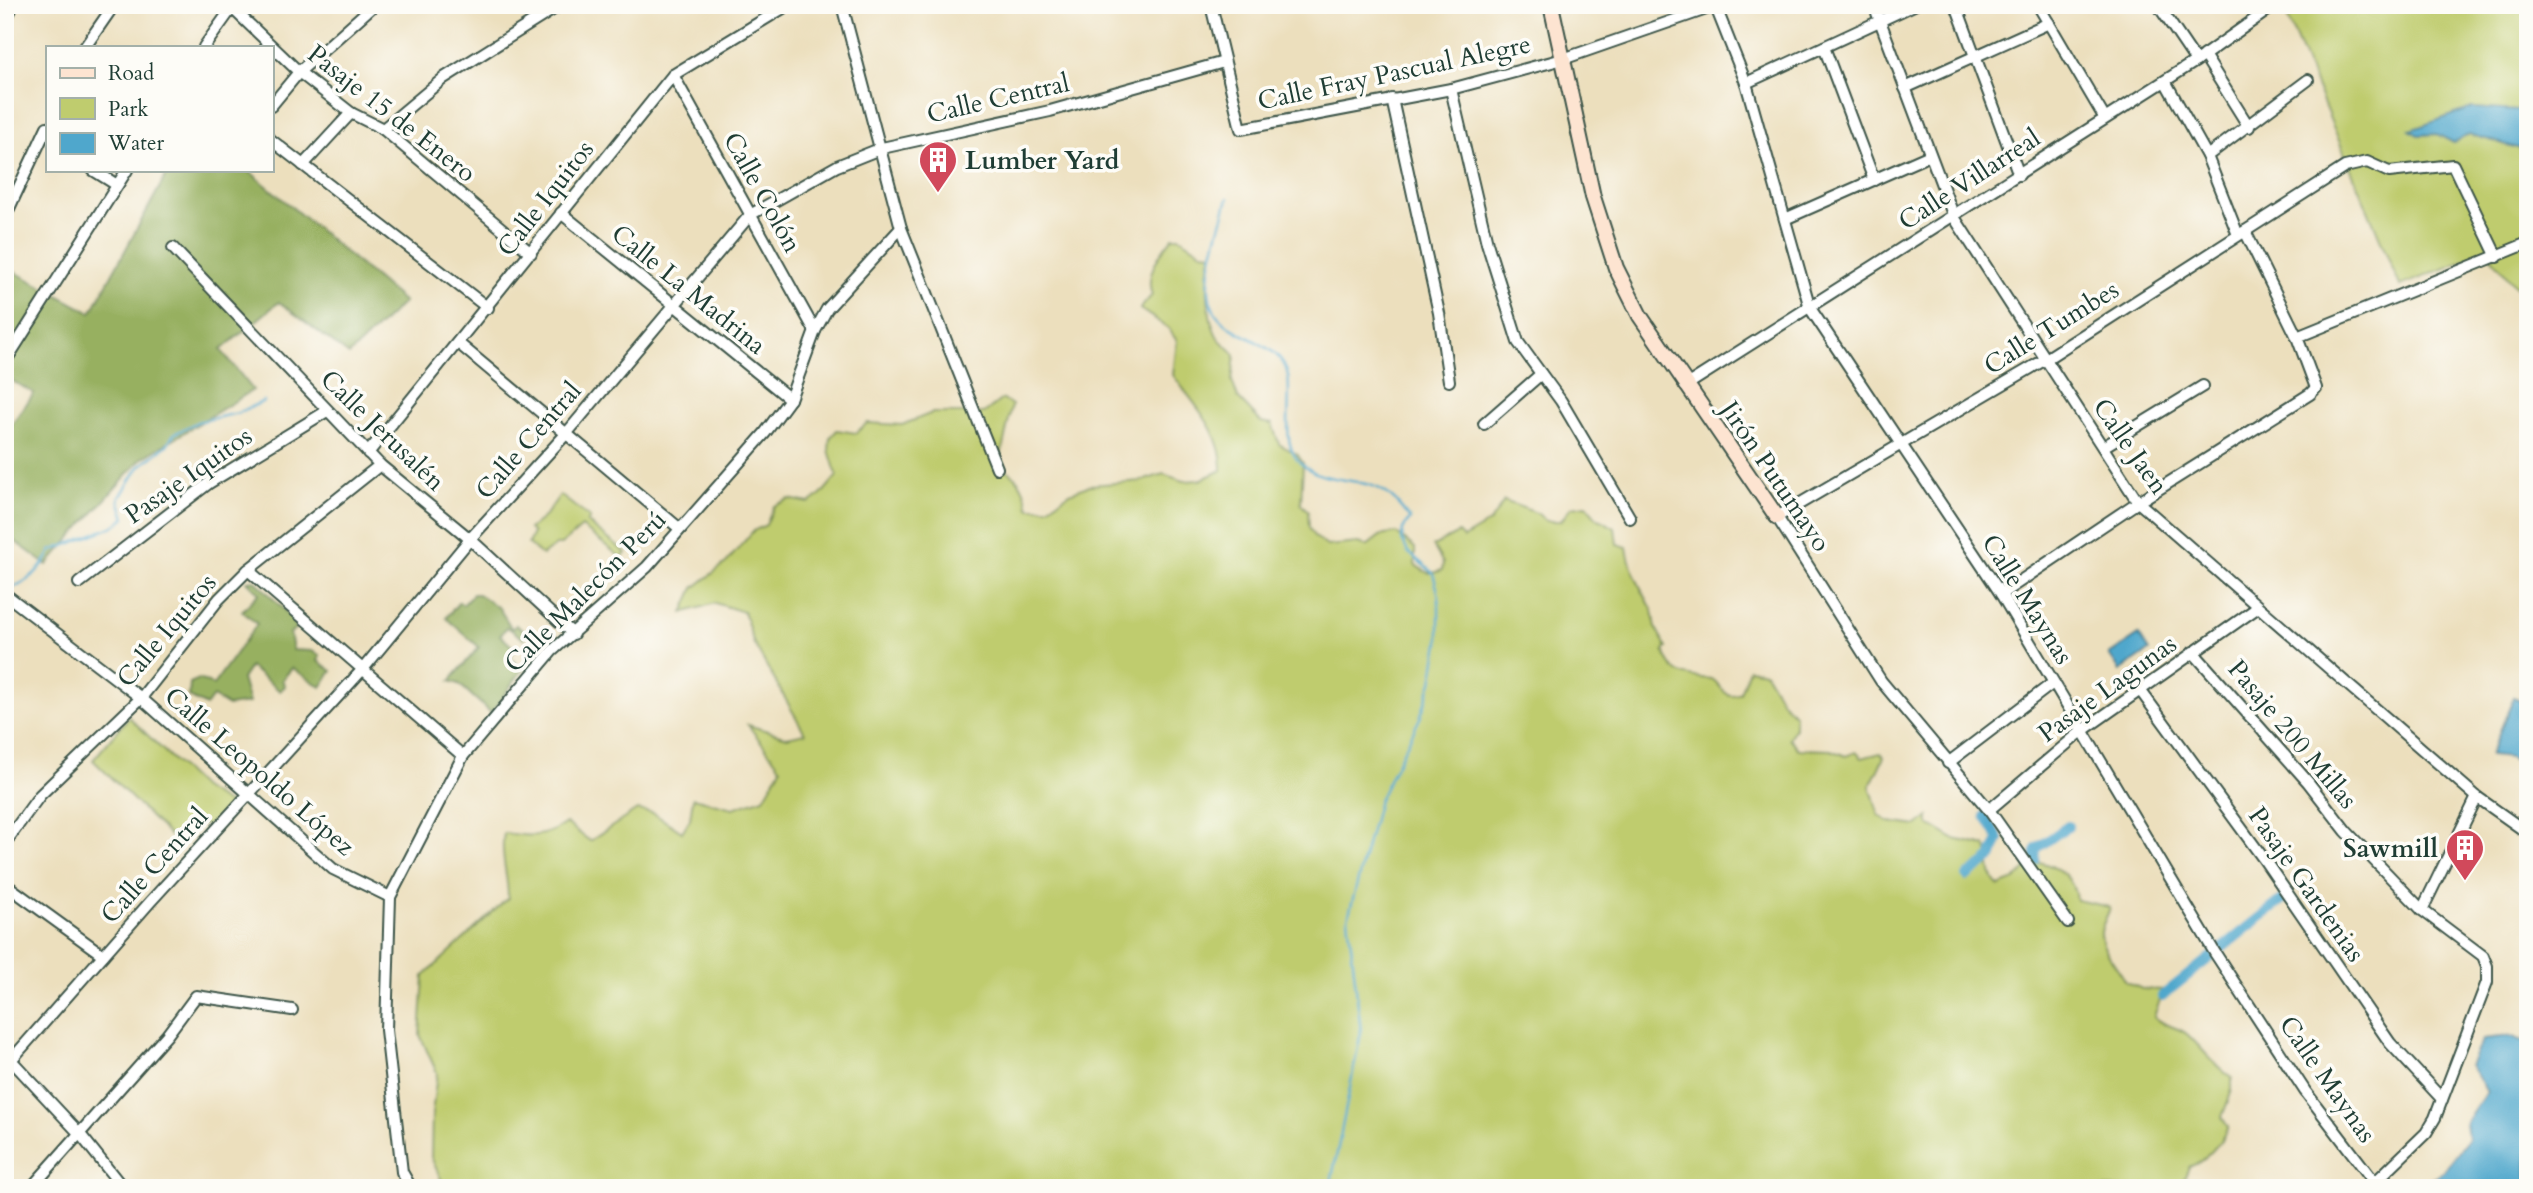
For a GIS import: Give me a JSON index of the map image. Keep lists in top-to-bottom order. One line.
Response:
{"streets":{"street":["Calle Fray Pascual Alegre","Calle Central","Pasaje 15 de Enero","Calle Villarreal","Calle Colón","Calle Iquitos","Calle La Madrina","Calle Tumbes","Calle Jerusalén","Calle Jaen","Pasaje Iquitos","Jirón Putumayo","Calle Malecón Perú","Calle Maynas","Pasaje Lagunas","Pasaje 200 Millas","Calle Leopoldo López","Pasaje Gardenias"]},"crossings":[["Calle Fray Pascual Alegre","Calle Central"],["Calle Fray Pascual Alegre","Jirón Putumayo"],["Calle Fray Pascual Alegre","Calle Maynas"],["Calle Central","Calle Colón"],["Calle Central","Calle La Madrina"],["Calle Central","Calle Jerusalén"],["Calle Central","Calle Leopoldo López"],["Pasaje 15 de Enero","Calle Iquitos"],["Calle Villarreal","Calle Jaen"],["Calle Villarreal","Jirón Putumayo"],["Calle Villarreal","Calle Maynas"],["Calle Colón","Calle Iquitos"],["Calle Colón","Calle Malecón Perú"],["Calle Iquitos","Calle La Madrina"],["Calle Iquitos","Calle Jerusalén"],["Calle Iquitos","Calle Leopoldo López"],["Calle La Madrina","Calle Malecón Perú"],["Calle Tumbes","Calle Jaen"],["Calle Tumbes","Jirón Putumayo"],["Calle Tumbes","Calle Maynas"],["Calle Jerusalén","Pasaje Iquitos"],["Calle Jerusalén","Calle Malecón Perú"],["Calle Jaen","Pasaje Lagunas"],["Jirón Putumayo","Pasaje Lagunas"],["Calle Malecón Perú","Calle Leopoldo López"],["Calle Maynas","Pasaje Lagunas"],["Pasaje Lagunas","Pasaje 200 Millas"],["Pasaje Lagunas","Pasaje Gardenias"],["Pasaje 200 Millas","Pasaje Gardenias"]],"places":{"building":["Lumber Yard","Sawmill"]},"legend":["Road","Park","Water"]}
